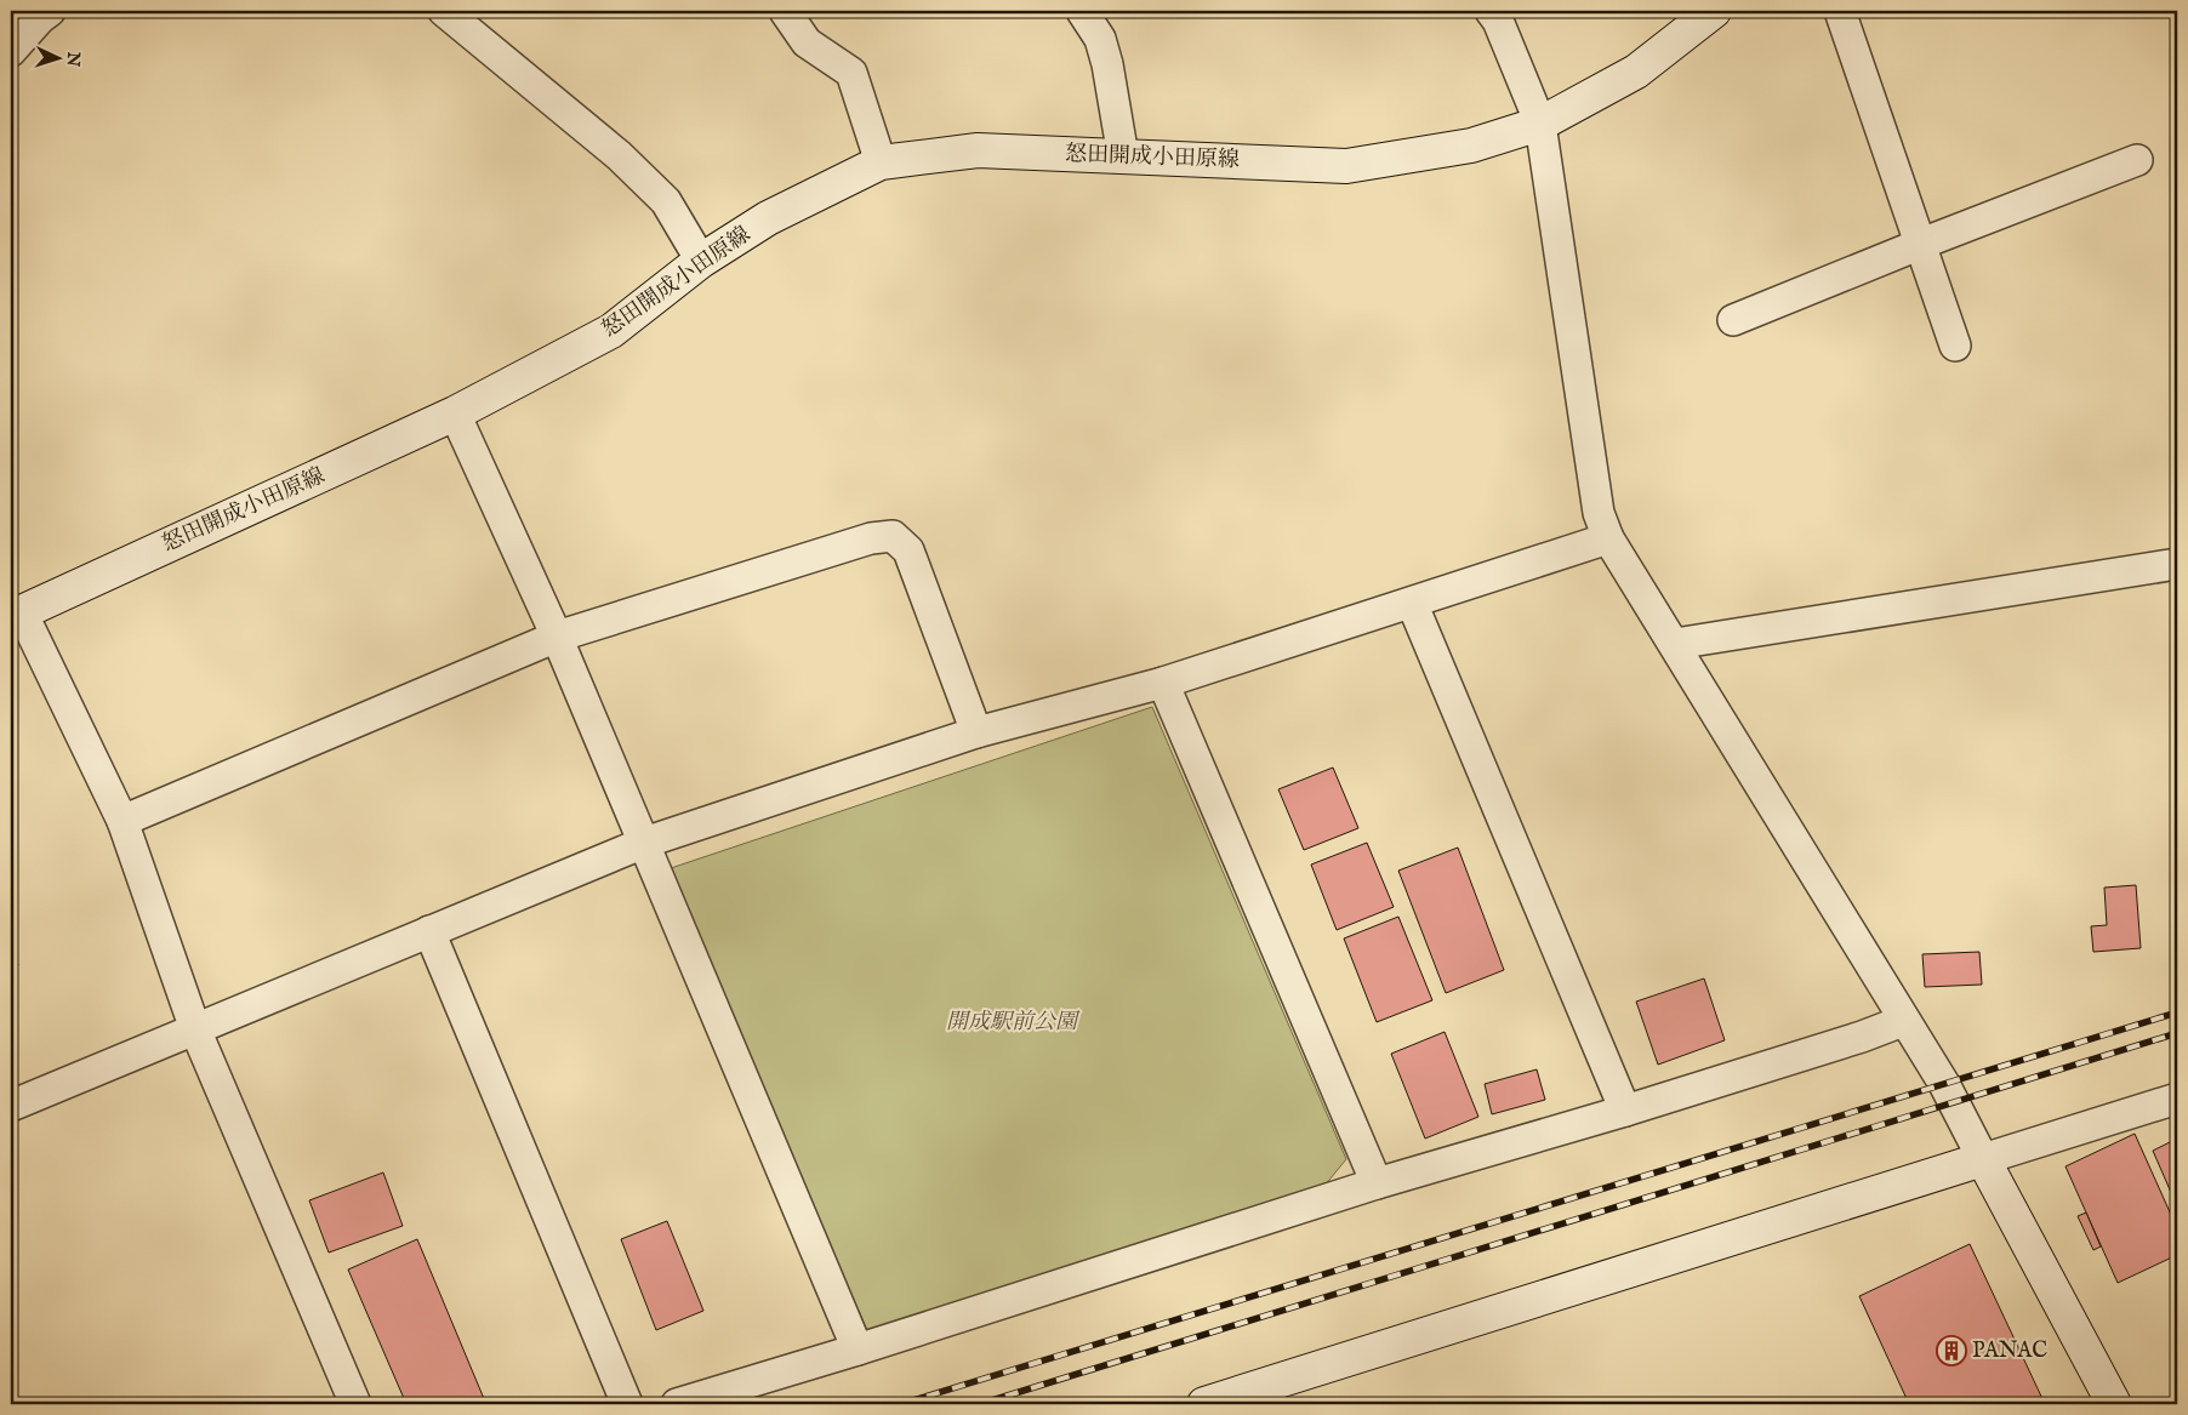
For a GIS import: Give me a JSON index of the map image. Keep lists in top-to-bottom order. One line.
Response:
{"streets":{"main road":["怒田開成小田原線"]},"parks":["開成駅前公園"],"places":{"building":["PANAC"]},"north":"right"}
